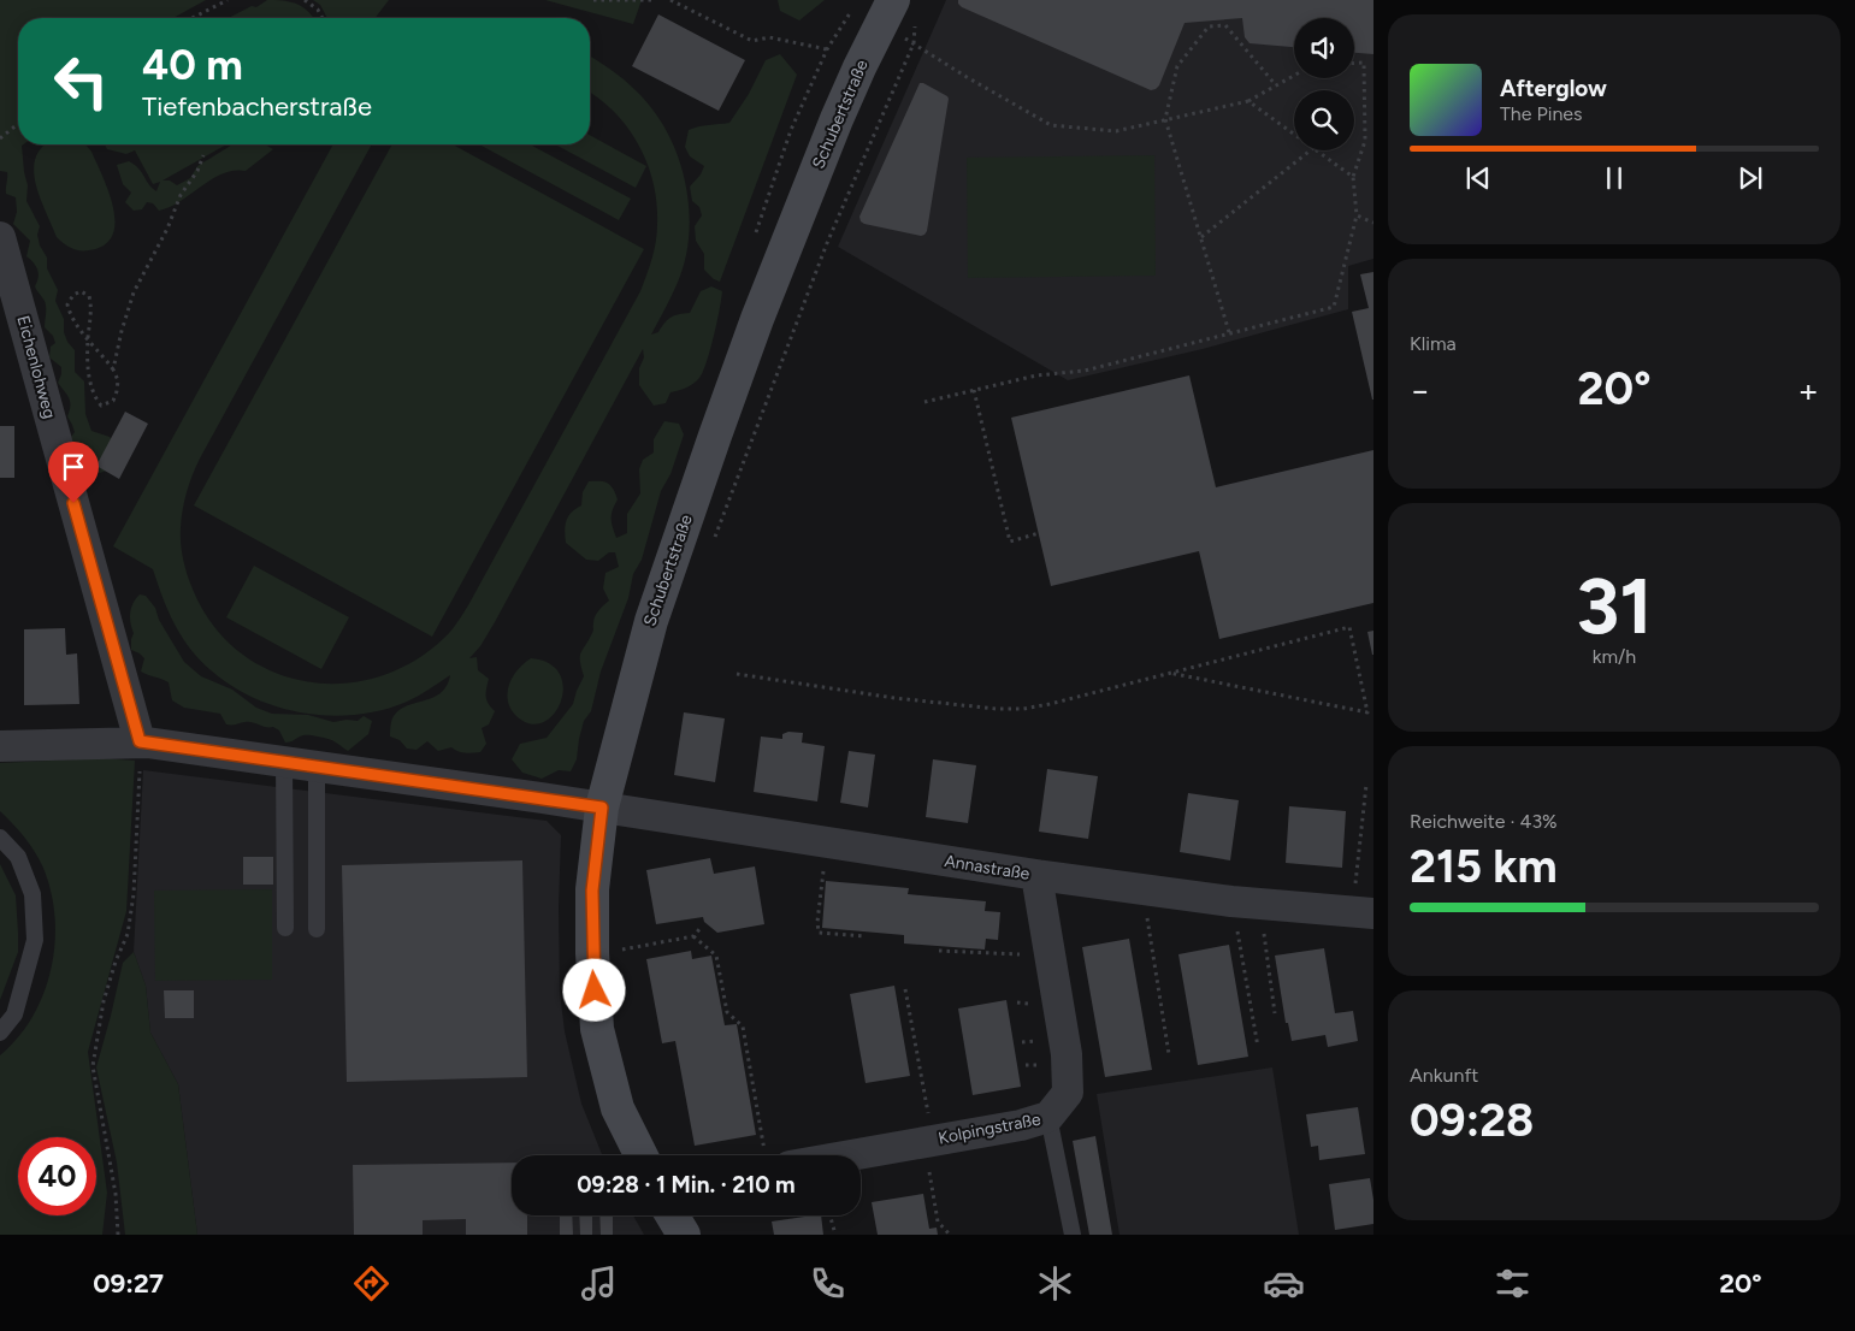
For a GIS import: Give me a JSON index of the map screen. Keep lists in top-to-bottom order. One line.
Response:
{"streets":{"street":["Schubertstraße","Eichenlohweg","Annastraße","Kolpingstraße"]},"crossings":[["Schubertstraße","Annastraße"],["Eichenlohweg","Annastraße"],["Annastraße","Kolpingstraße"]],"page":{"turn":["40 m","Tiefenbacherstraße"],"song":["Afterglow","The Pines"],"tile":["Klima",["31","km/h"],["Reichweite · 43%","215 km"],["Ankunft","09:28"]],"heat":["−","20°","+"],"limit":"40","trip":"09:28 · 1 Min. · 210 m","tabs":["09:27","20°"]}}
